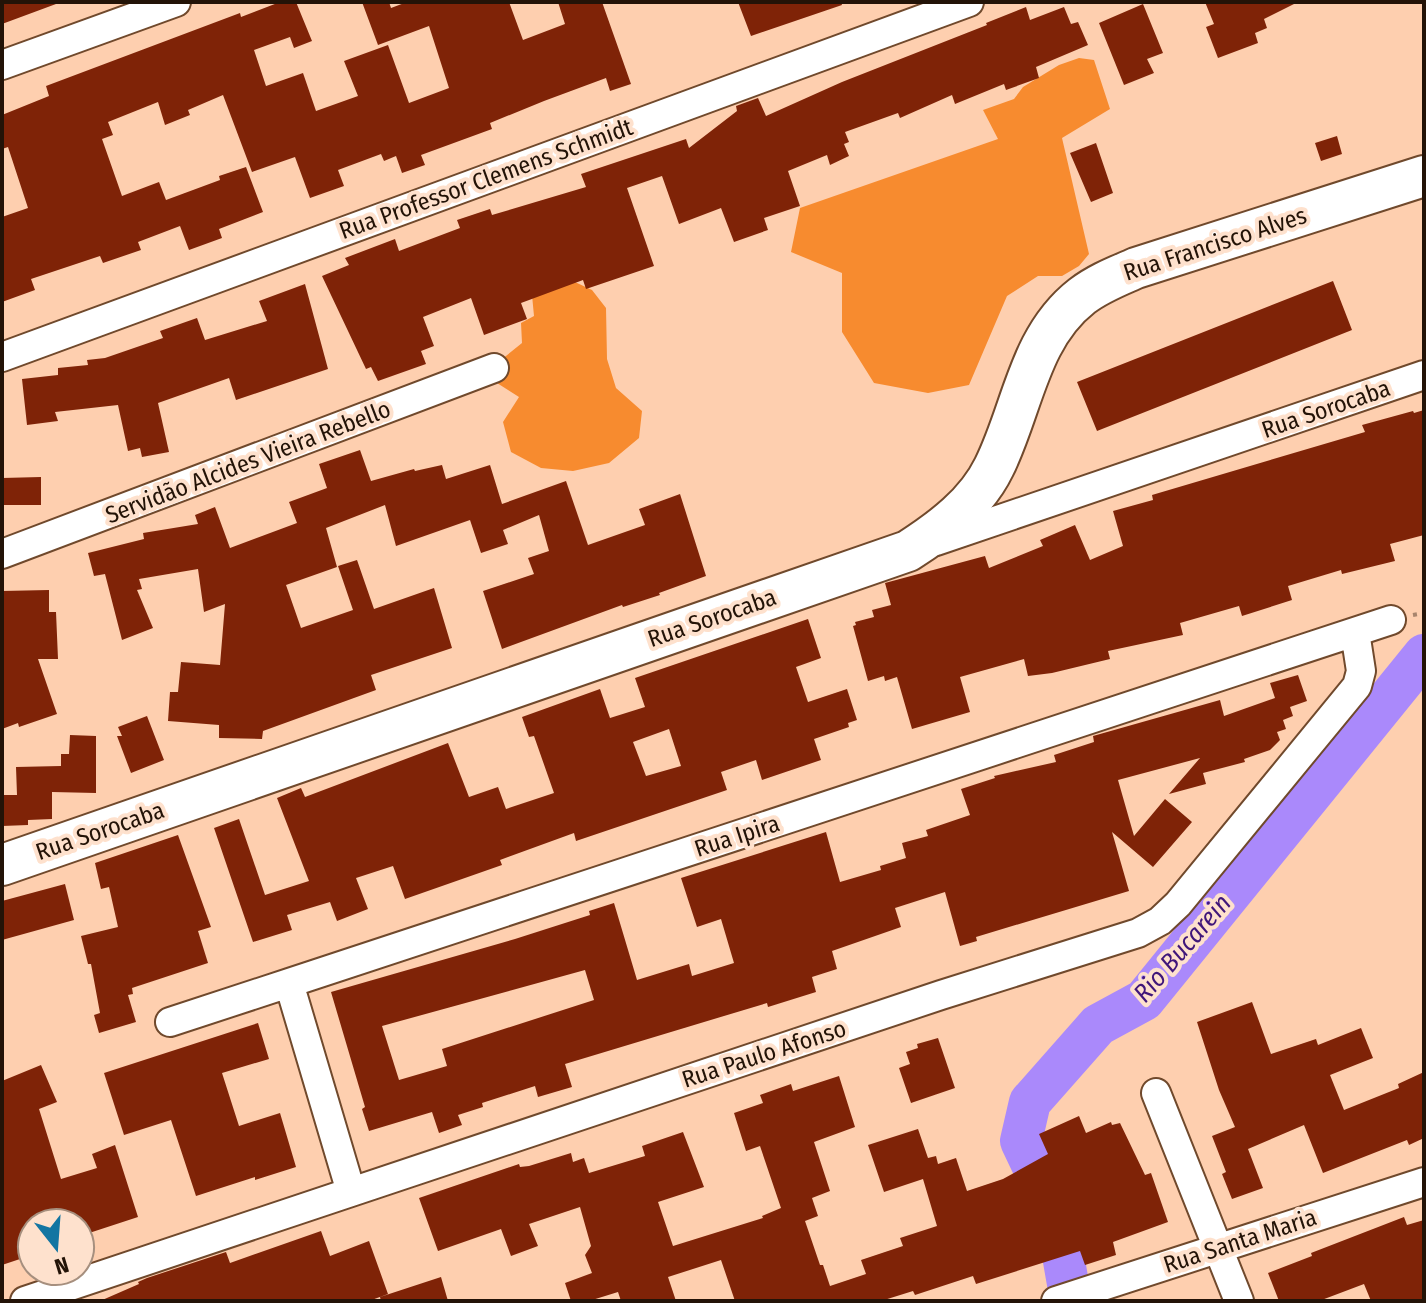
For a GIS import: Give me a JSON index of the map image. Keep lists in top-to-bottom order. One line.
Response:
{"streets":{"main road":["Rua Francisco Alves","Rua Sorocaba"],"street":["Rua Professor Clemens Schmidt","Servidão Alcides Vieira Rebello","Rua Ipira","Rua Paulo Afonso","Rua Santa Maria"]},"crossings":[["Rua Francisco Alves","Rua Sorocaba"],["Rua Ipira","Rua Paulo Afonso"]],"water":["Rio Bucarein"],"north":"bottom"}
